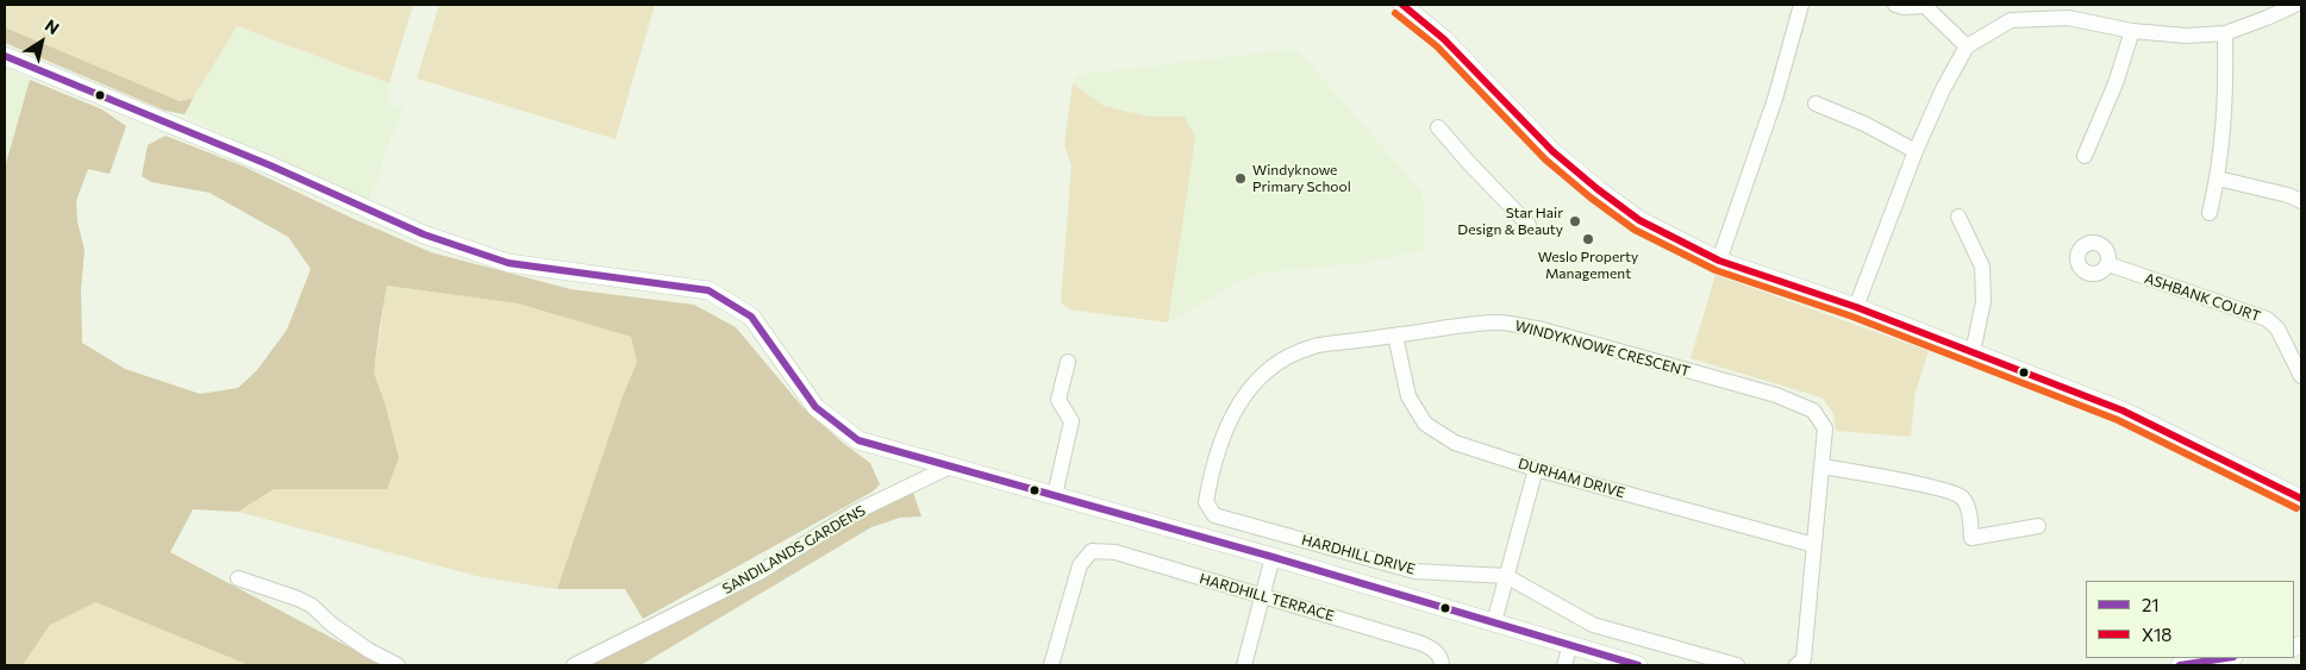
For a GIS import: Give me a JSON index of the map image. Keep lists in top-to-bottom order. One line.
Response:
{"streets":{"street":["ASHBANK COURT","WINDYKNOWE CRESCENT","DURHAM DRIVE","SANDILANDS GARDENS","HARDHILL DRIVE","HARDHILL TERRACE"]},"crossings":[["WINDYKNOWE CRESCENT","DURHAM DRIVE"],["WINDYKNOWE CRESCENT","HARDHILL DRIVE"]],"places":["Windyknowe Primary School","Star Hair Design & Beauty","Weslo Property Management"],"lines":["transit line X18","transit line 21"],"legend":["21","X18"],"north":"top right"}
